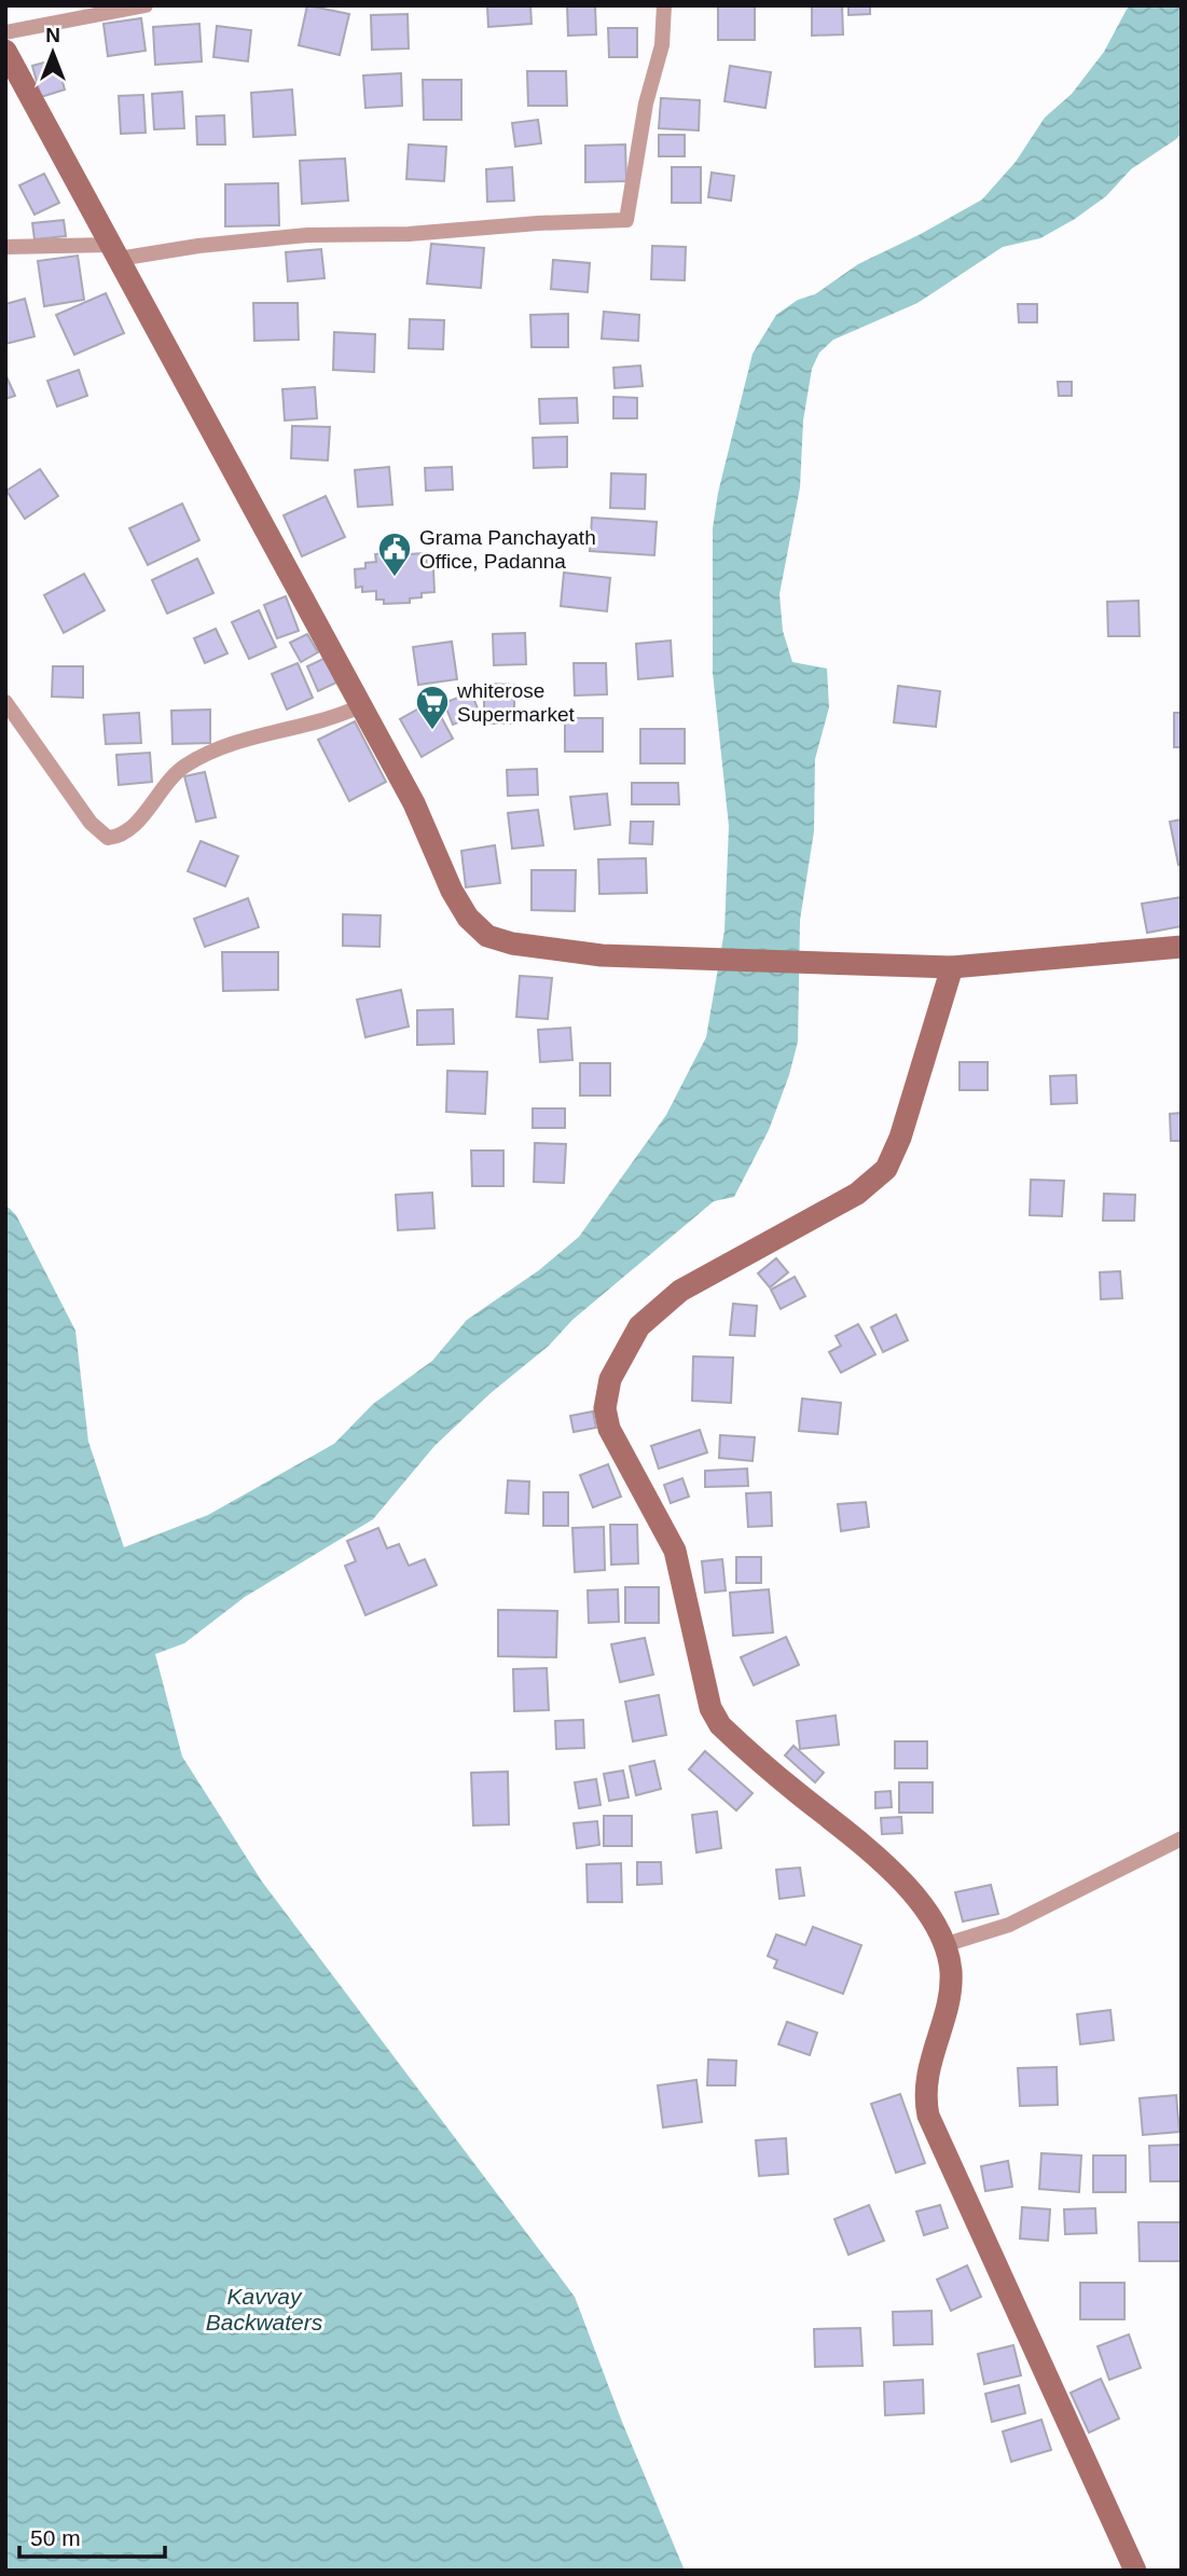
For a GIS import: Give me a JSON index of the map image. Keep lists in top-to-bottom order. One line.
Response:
{"water":["Kavvay Backwaters"],"places":{"public building":["Grama Panchayath Office, Padanna"],"supermarket":["whiterose Supermarket"]},"scale_bar":"50 m","north":"top"}
